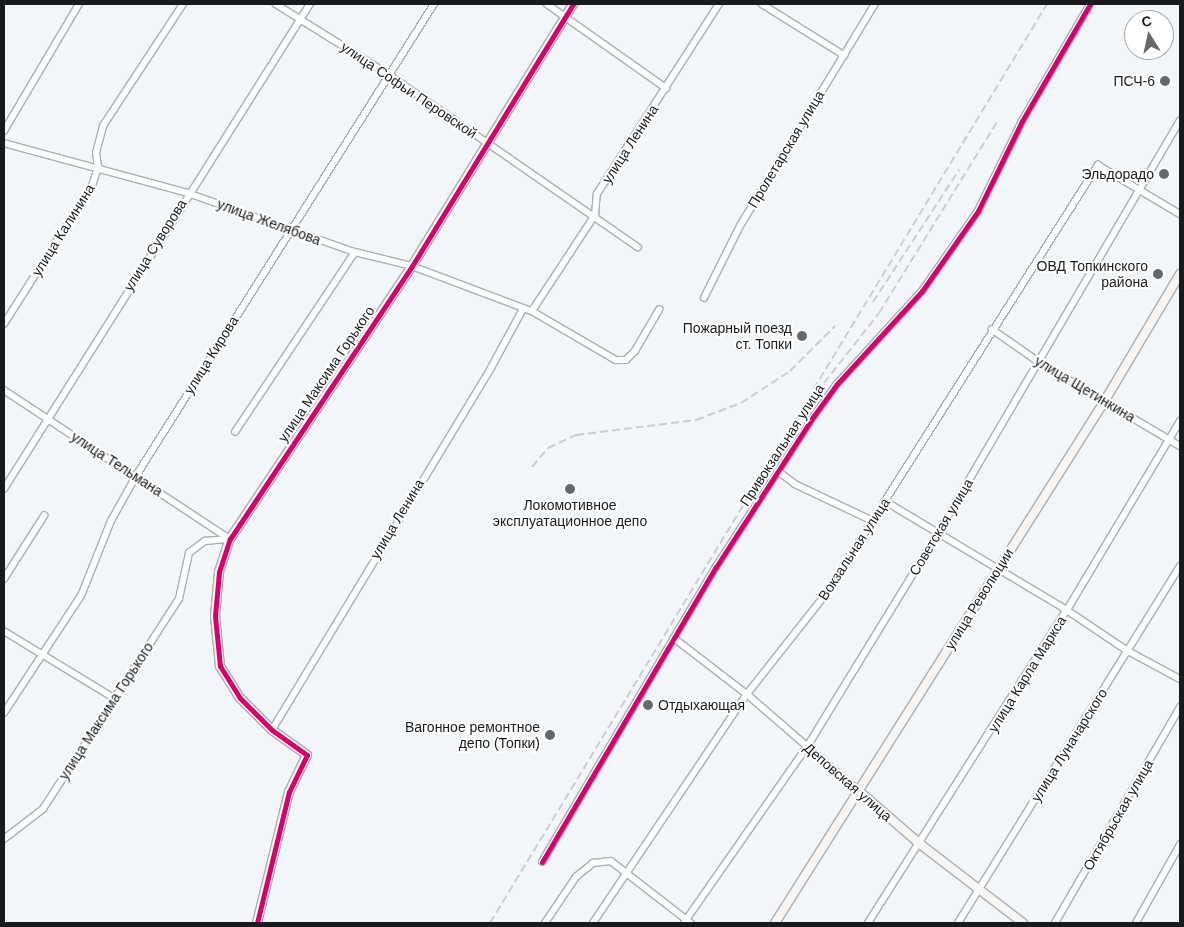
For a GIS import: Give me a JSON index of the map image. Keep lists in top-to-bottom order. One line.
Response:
{"streets":{"street":["улица Софьи Перовской","улица Ленина","Пролетарская улица","улица Желябова","улица Калинина","улица Суворова","улица Кирова","улица Максима Горького","улица Щетинкина","Привокзальная улица","улица Тельмана","Советская улица","Вокзальная улица","улица Революции","улица Карла Маркса","улица Луначарского","Деповская улица","Октябрьская улица"]},"crossings":[["улица Софьи Перовской","улица Ленина"],["улица Софьи Перовской","улица Суворова"],["улица Софьи Перовской","улица Кирова"],["улица Софьи Перовской","улица Максима Горького"],["улица Ленина","улица Желябова"],["улица Ленина","улица Максима Горького"],["улица Желябова","улица Калинина"],["улица Желябова","улица Суворова"],["улица Желябова","улица Кирова"],["улица Желябова","улица Максима Горького"],["улица Суворова","улица Тельмана"],["улица Кирова","улица Тельмана"],["улица Максима Горького","улица Тельмана"],["улица Щетинкина","Советская улица"],["улица Щетинкина","Вокзальная улица"],["улица Щетинкина","улица Революции"],["улица Щетинкина","улица Карла Маркса"],["Привокзальная улица","Деповская улица"],["Советская улица","Вокзальная улица"],["Советская улица","Деповская улица"],["Вокзальная улица","Деповская улица"],["улица Революции","Деповская улица"],["улица Карла Маркса","Деповская улица"],["улица Луначарского","Деповская улица"]],"places":["ПСЧ-6","Эльдорадо","ОВД Топкинского района","Пожарный поезд ст. Топки","Локомотивное эксплуатационное депо","Отдыхающая","Вагонное ремонтное депо (Топки)"],"north":"top"}
